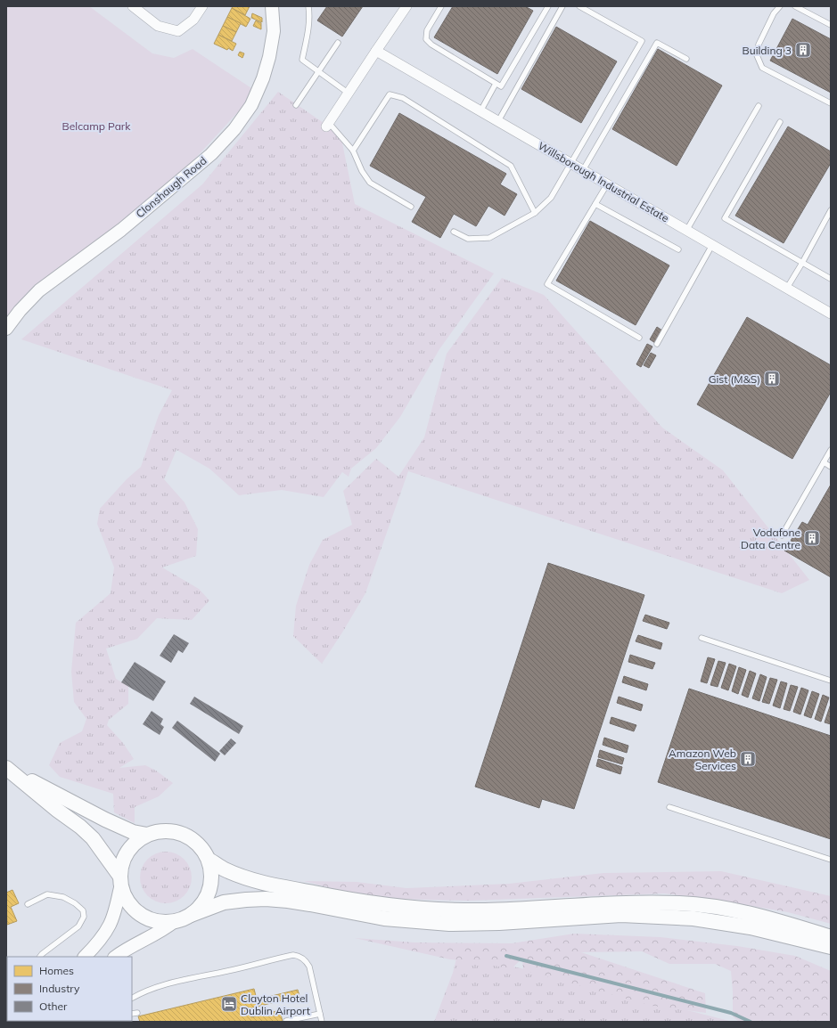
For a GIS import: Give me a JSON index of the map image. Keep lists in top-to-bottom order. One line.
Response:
{"streets":{"street":["Willsborough Industrial Estate","Clonshaugh Road"]},"parks":["Belcamp Park"],"places":{"building":["Building 3","Gist (M&S)","Vodafone Data Centre","Amazon Web Services"],"hotel":["Clayton Hotel Dublin Airport"]},"legend":["Homes","Industry","Other"]}
